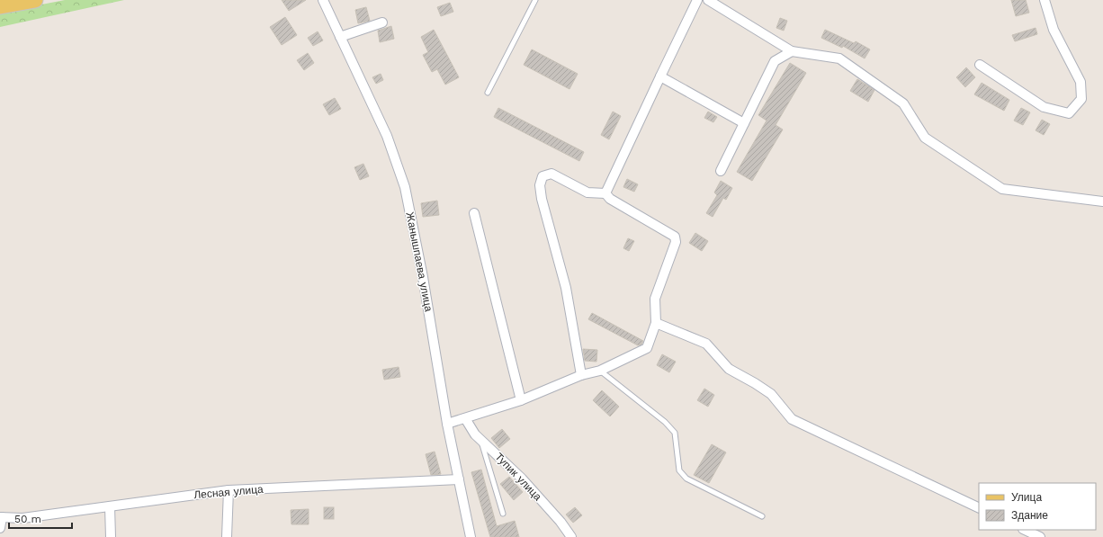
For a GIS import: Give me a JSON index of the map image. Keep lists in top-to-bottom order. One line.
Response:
{"streets":{"street":["Жанышпаева улица","Тупик улица","Лесная улица"]},"crossings":[["Жанышпаева улица","Лесная улица"]],"legend":["Улица","Здание"],"scale_bar":"50 m"}
